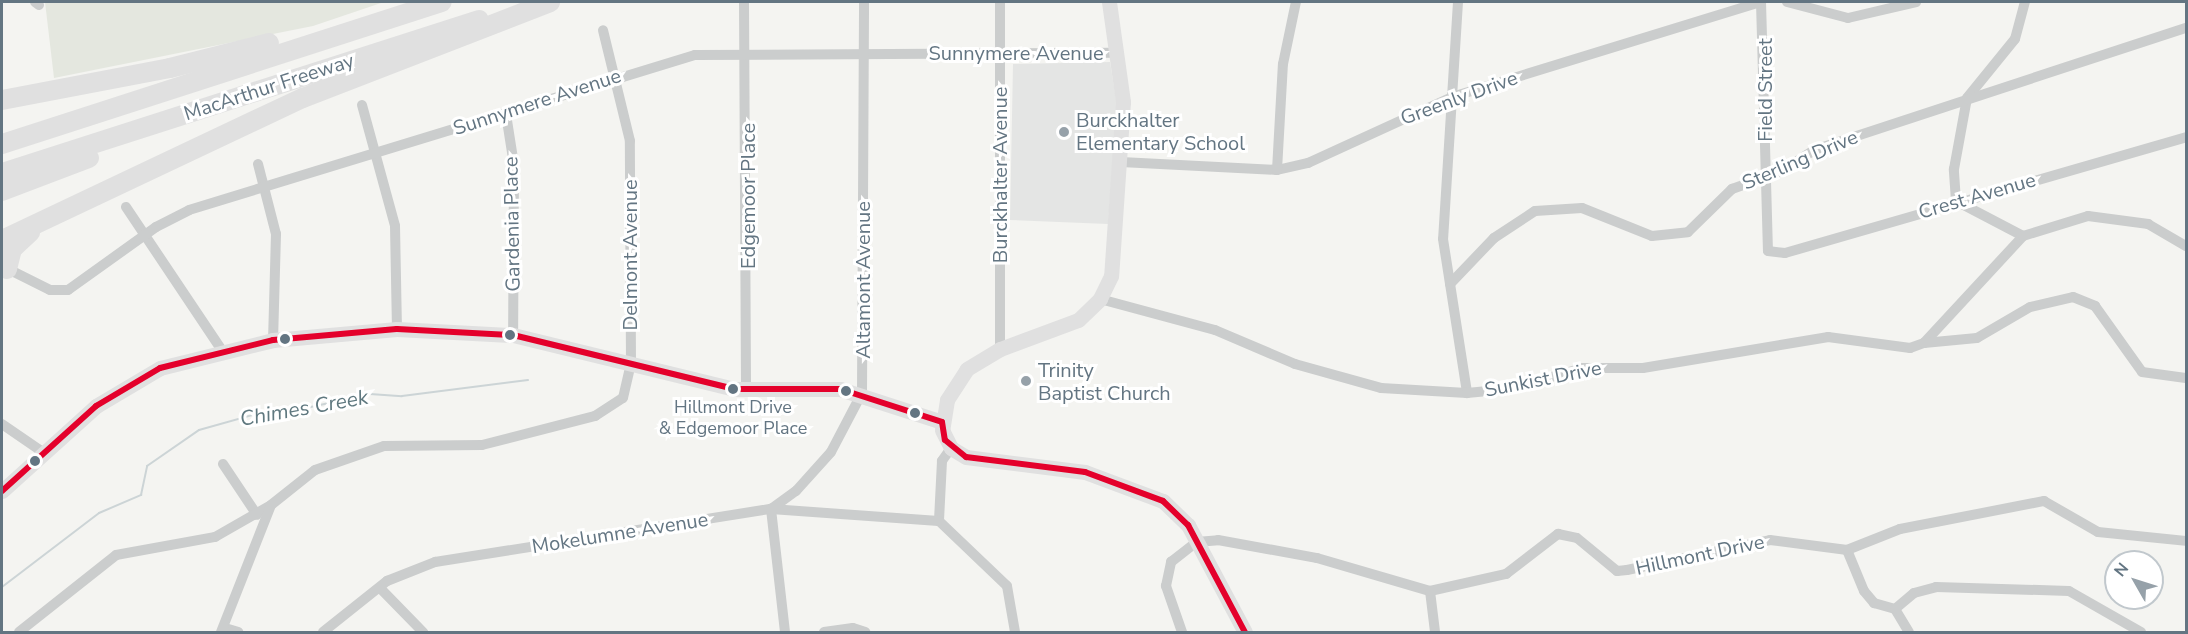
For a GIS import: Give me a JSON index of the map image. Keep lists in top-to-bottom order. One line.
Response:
{"streets":{"highway":["MacArthur Freeway"],"street":["Sunnymere Avenue","Field Street","Greenly Drive","Sterling Drive","Burckhalter Avenue","Edgemoor Place","Crest Avenue","Gardenia Place","Delmont Avenue","Altamont Avenue","Sunkist Drive","Mokelumne Avenue","Hillmont Drive"]},"crossings":[["Sunnymere Avenue","Burckhalter Avenue"],["Sunnymere Avenue","Edgemoor Place"],["Sunnymere Avenue","Gardenia Place"],["Sunnymere Avenue","Delmont Avenue"],["Sunnymere Avenue","Altamont Avenue"],["Field Street","Greenly Drive"],["Field Street","Sterling Drive"],["Field Street","Crest Avenue"],["Altamont Avenue","Mokelumne Avenue"]],"water":["Chimes Creek"],"places":["Burckhalter Elementary School","Trinity Baptist Church","Hillmont Drive & Edgemoor Place"],"north":"top left"}
